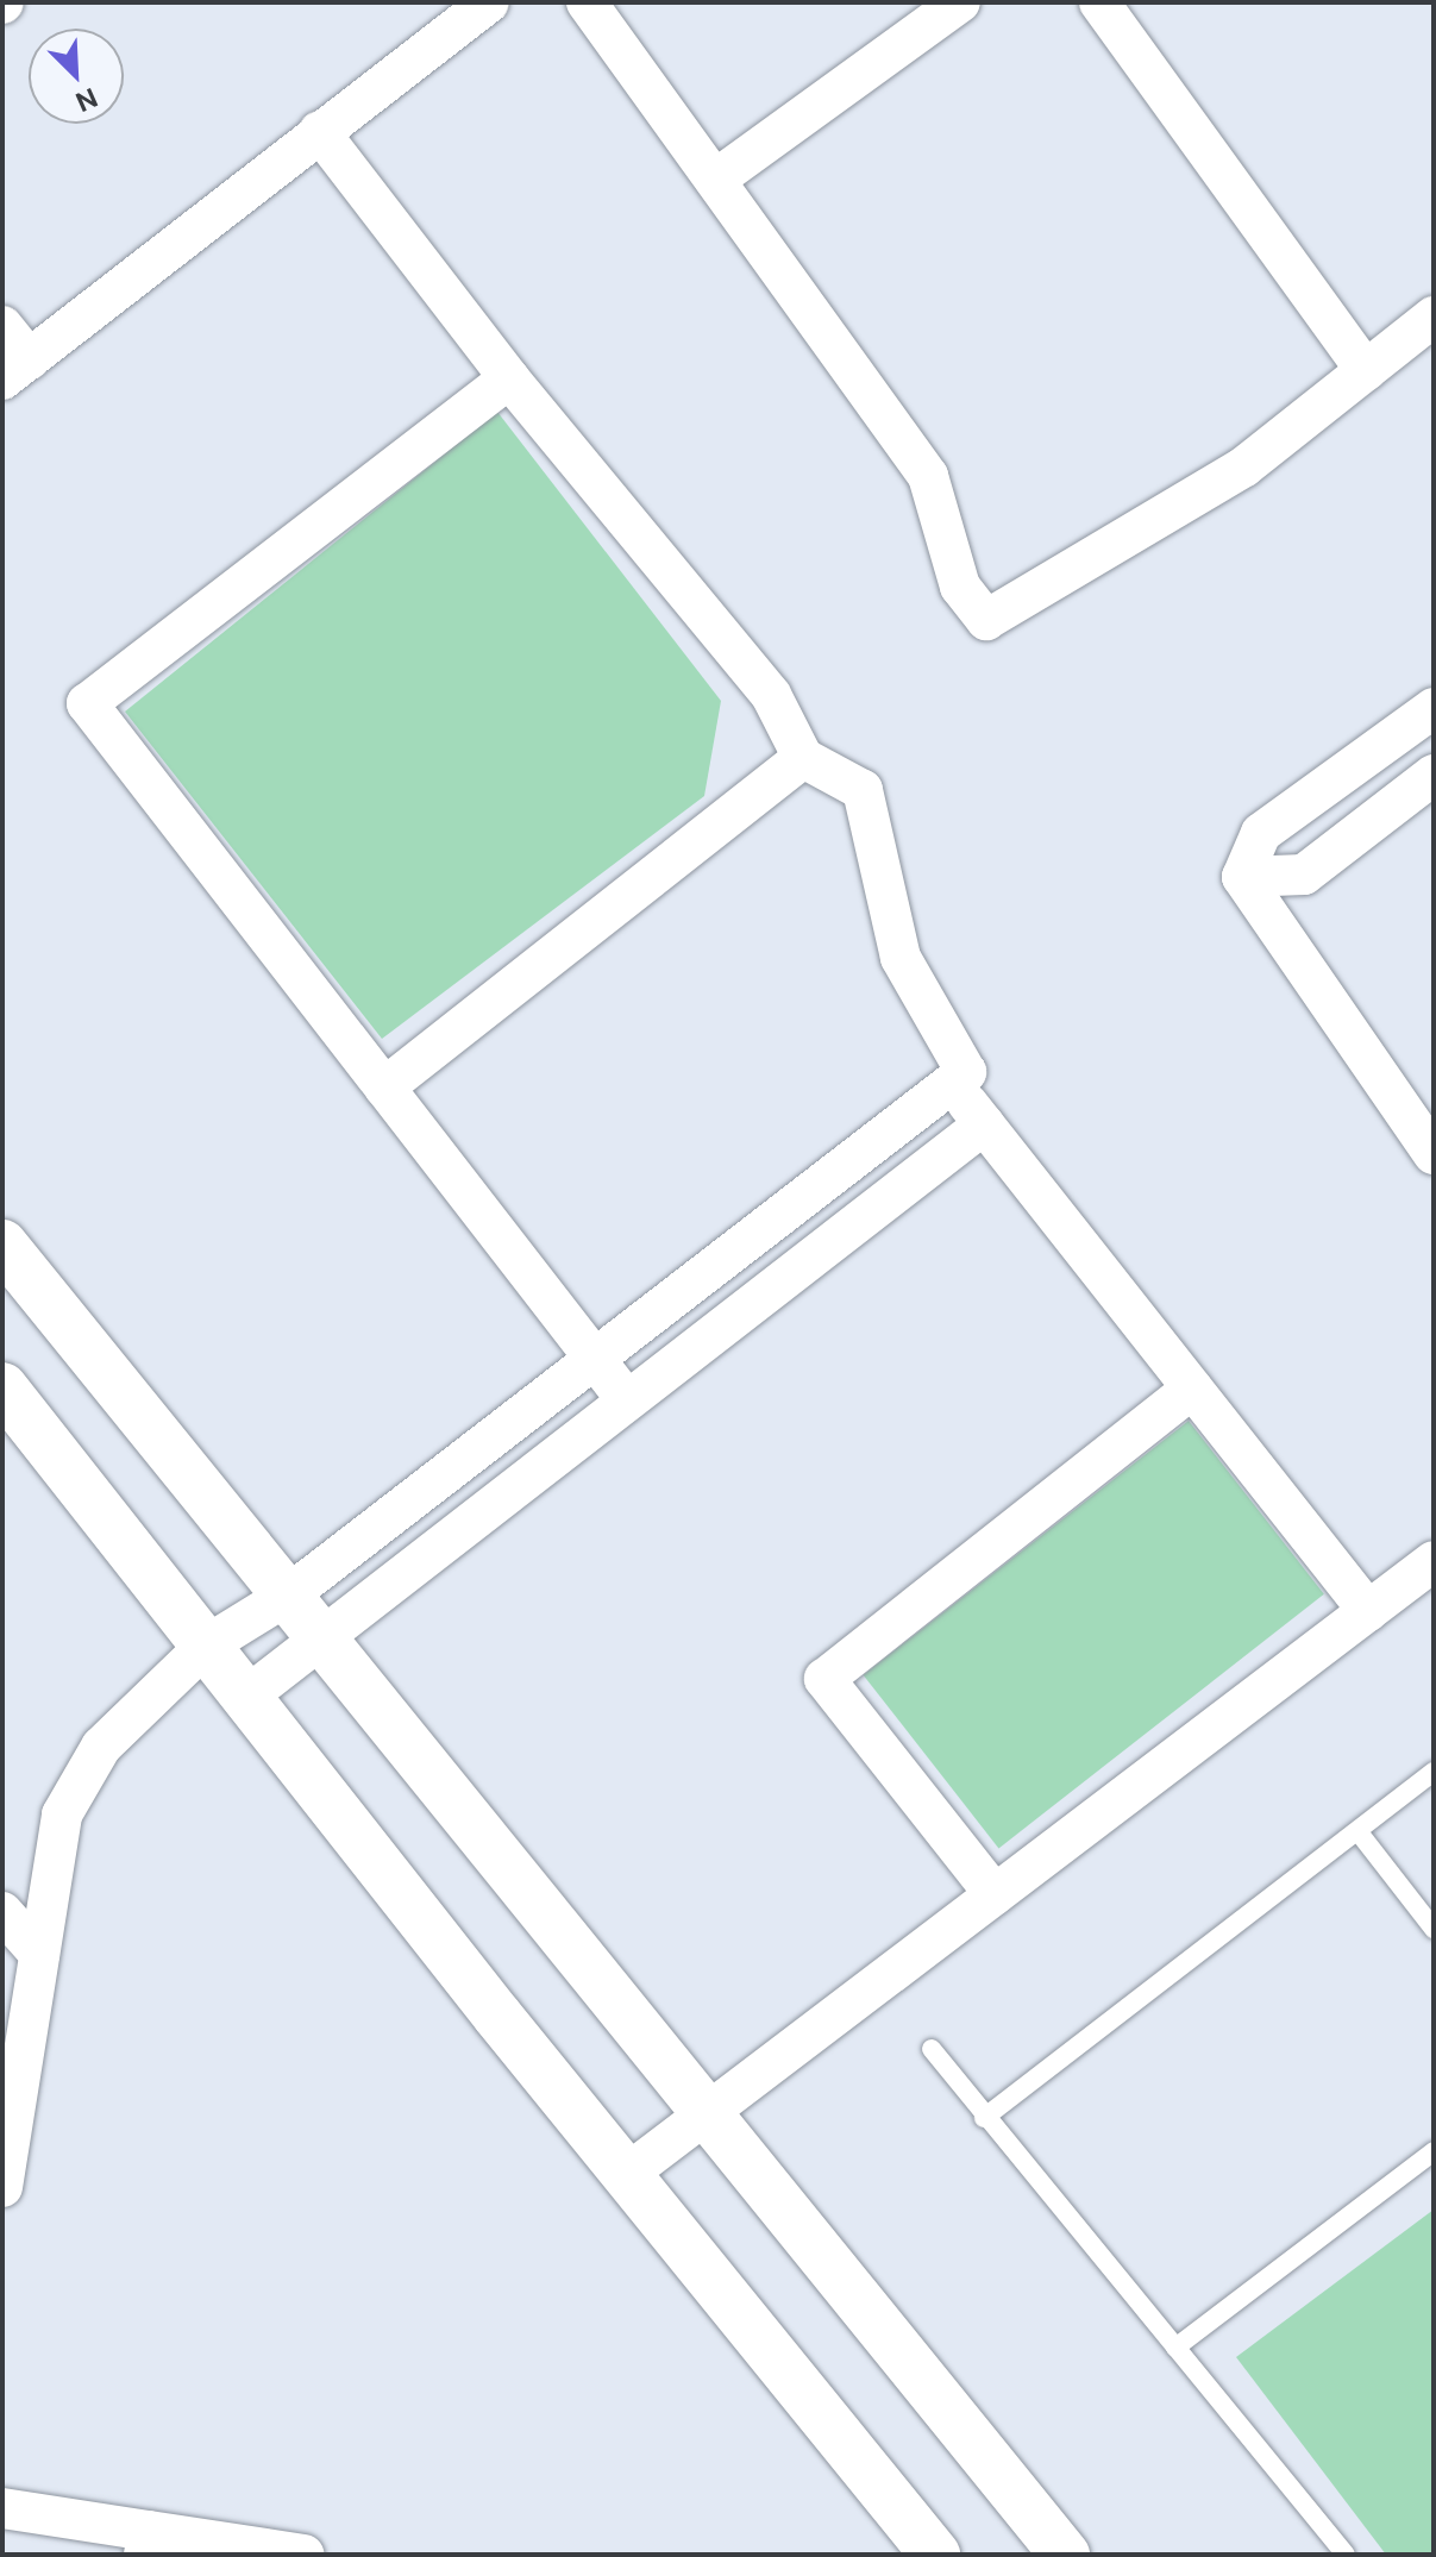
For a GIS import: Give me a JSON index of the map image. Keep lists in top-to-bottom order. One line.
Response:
{"north":"bottom right"}
